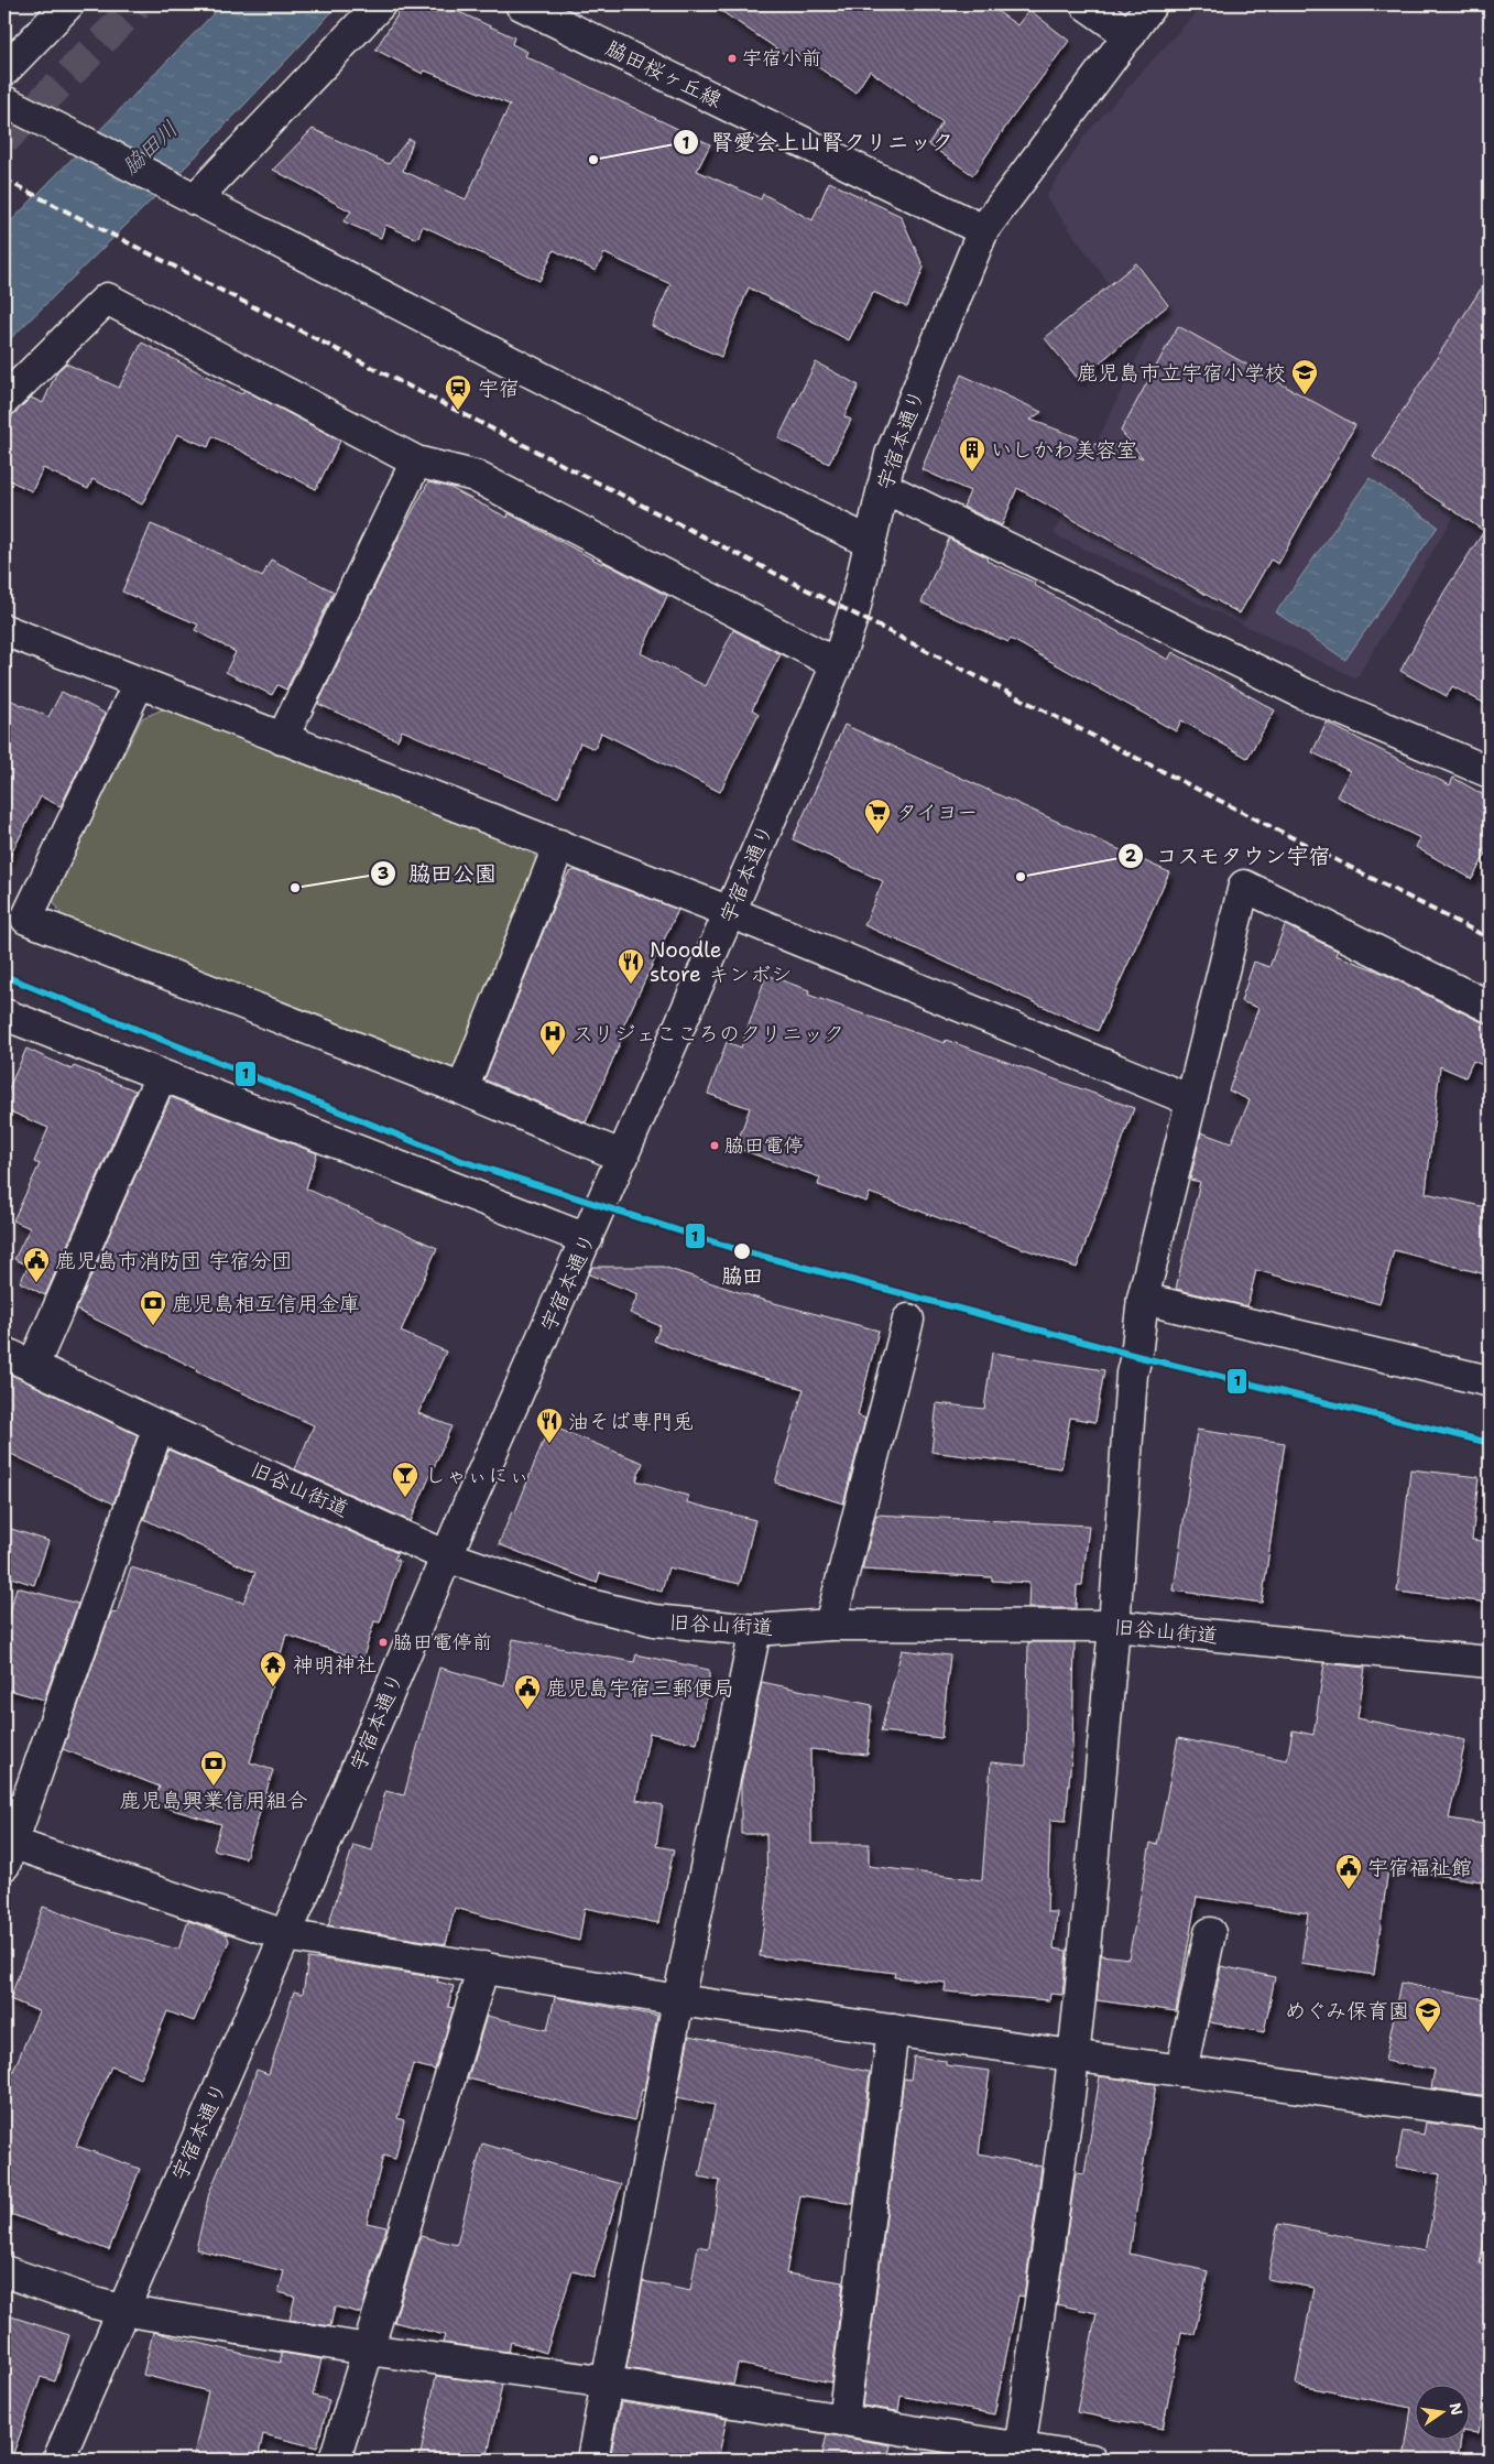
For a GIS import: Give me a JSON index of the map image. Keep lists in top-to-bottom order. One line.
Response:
{"streets":{"street":["脇田桜ヶ丘線","宇宿本通り","旧谷山街道"]},"crossings":[["脇田桜ヶ丘線","宇宿本通り"],["宇宿本通り","旧谷山街道"]],"water":["脇田川"],"places":{"other":["宇宿小前","腎愛会上山腎クリニック","コスモタウン宇宿","脇田公園","脇田電停","脇田","脇田電停前"],"school or university":["鹿児島市立宇宿小学校","めぐみ保育園"],"station":["宇宿"],"building":["いしかわ美容室"],"supermarket":["タイヨー"],"restaurant":["Noodle store キンボシ","油そば専門兎"],"hospital":["スリジェこころのクリニック"],"public building":["鹿児島市消防団 宇宿分団","鹿児島宇宿三郵便局","宇宿福祉館"],"bank":["鹿児島相互信用金庫","鹿児島興業信用組合"],"bar":["しゃぃにぃ"],"temple":["神明神社"]},"lines":["transit line 1"],"north":"right"}
